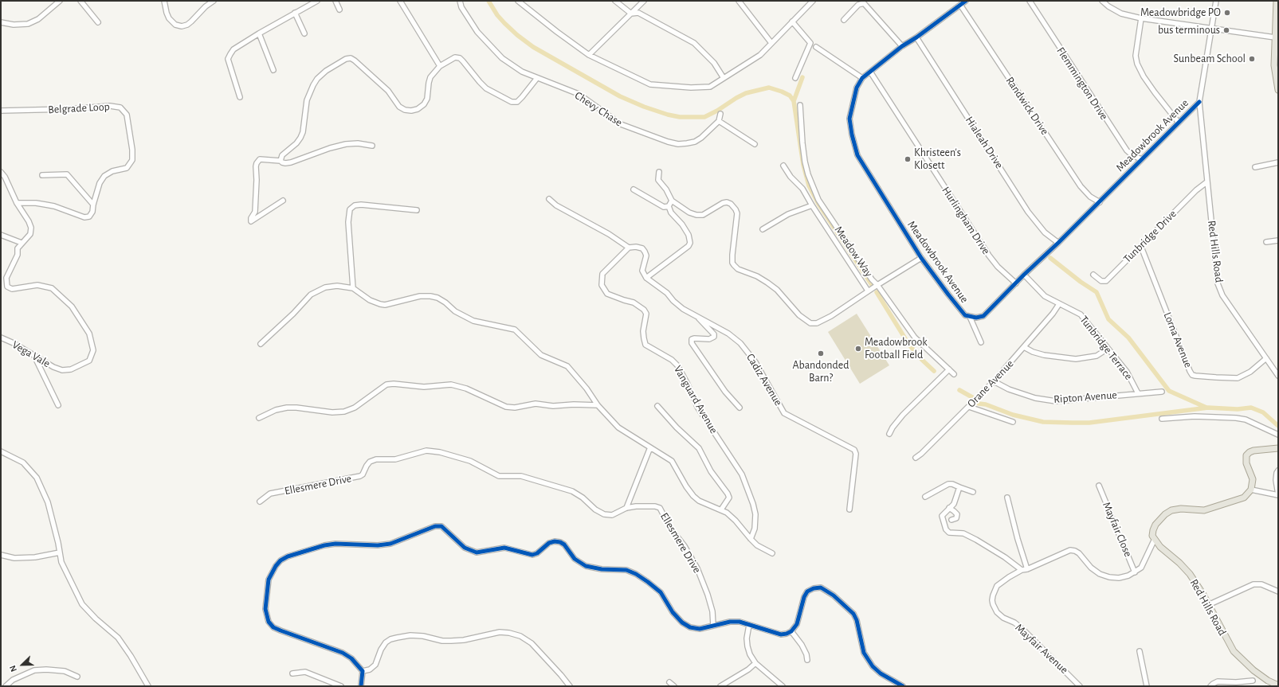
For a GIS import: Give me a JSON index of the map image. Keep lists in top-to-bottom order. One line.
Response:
{"streets":{"main road":["Red Hills Road"],"street":["Flemmington Drive","Randwick Drive","Belgrade Loop","Chevy Chase","Meadowbrook Avenue","Hialeah Drive","Hurlingham Drive","Tunbridge Drive","Meadow Way","Lorna Avenue","Tunbridge Terrace","Vega Vale","Cadiz Avenue","Orane Avenue","Ripton Avenue","Vanguard Avenue","Ellesmere Drive","Mayfair Close","Mayfair Avenue"]},"crossings":[["Flemmington Drive","Meadowbrook Avenue"],["Randwick Drive","Meadowbrook Avenue"],["Meadowbrook Avenue","Hialeah Drive"],["Meadowbrook Avenue","Hurlingham Drive"],["Meadowbrook Avenue","Red Hills Road"],["Meadowbrook Avenue","Tunbridge Terrace"],["Tunbridge Drive","Red Hills Road"],["Tunbridge Drive","Lorna Avenue"],["Red Hills Road","Lorna Avenue"],["Tunbridge Terrace","Orane Avenue"],["Tunbridge Terrace","Ripton Avenue"],["Orane Avenue","Ripton Avenue"],["Mayfair Close","Mayfair Avenue"]],"places":["Meadowbridge PO","bus terminous","Sunbeam School","Khristeen's Klosett","Meadowbrook Football Field","Abandonded Barn?"],"north":"bottom left"}
